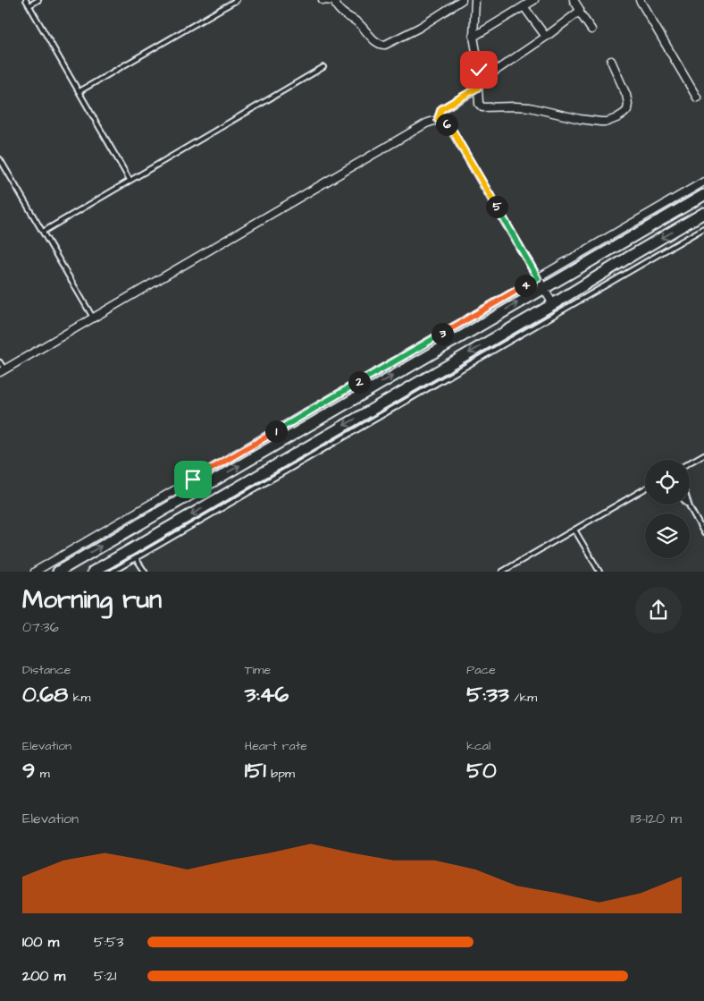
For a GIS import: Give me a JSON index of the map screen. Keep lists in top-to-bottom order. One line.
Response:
{"page":{"pins":["6","5","4","3","2","1"],"heading":["Morning run","07:36"],"stats":[["Distance","0.68 km"],["Time","3:46"],["Pace","5:33 /km"],["Elevation","9 m"],["Heart rate","151 bpm"],["kcal","50"]],"chart":["Elevation","113–120 m"],"list":[{"name":"100 m","note":"5:53"},{"name":"200 m","note":"5:21"}]}}
